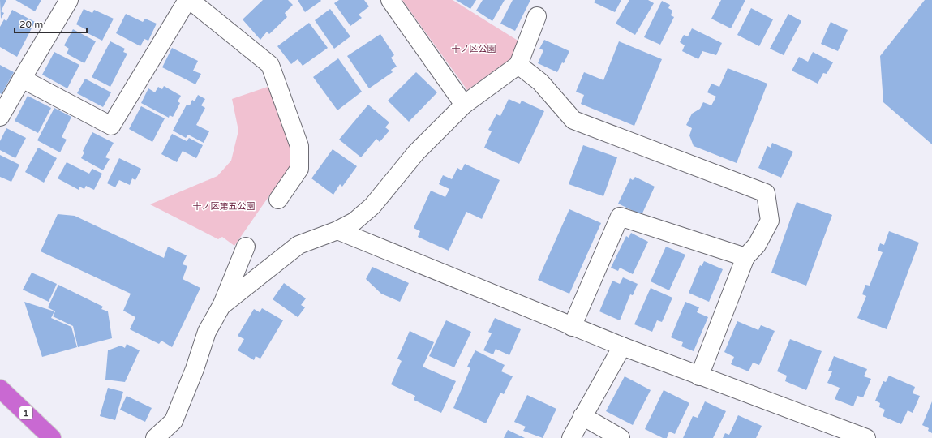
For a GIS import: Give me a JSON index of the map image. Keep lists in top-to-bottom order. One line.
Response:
{"streets":{"highway":["1"]},"parks":["十ノ区公園","十ノ区第五公園"],"scale_bar":"20 m"}
